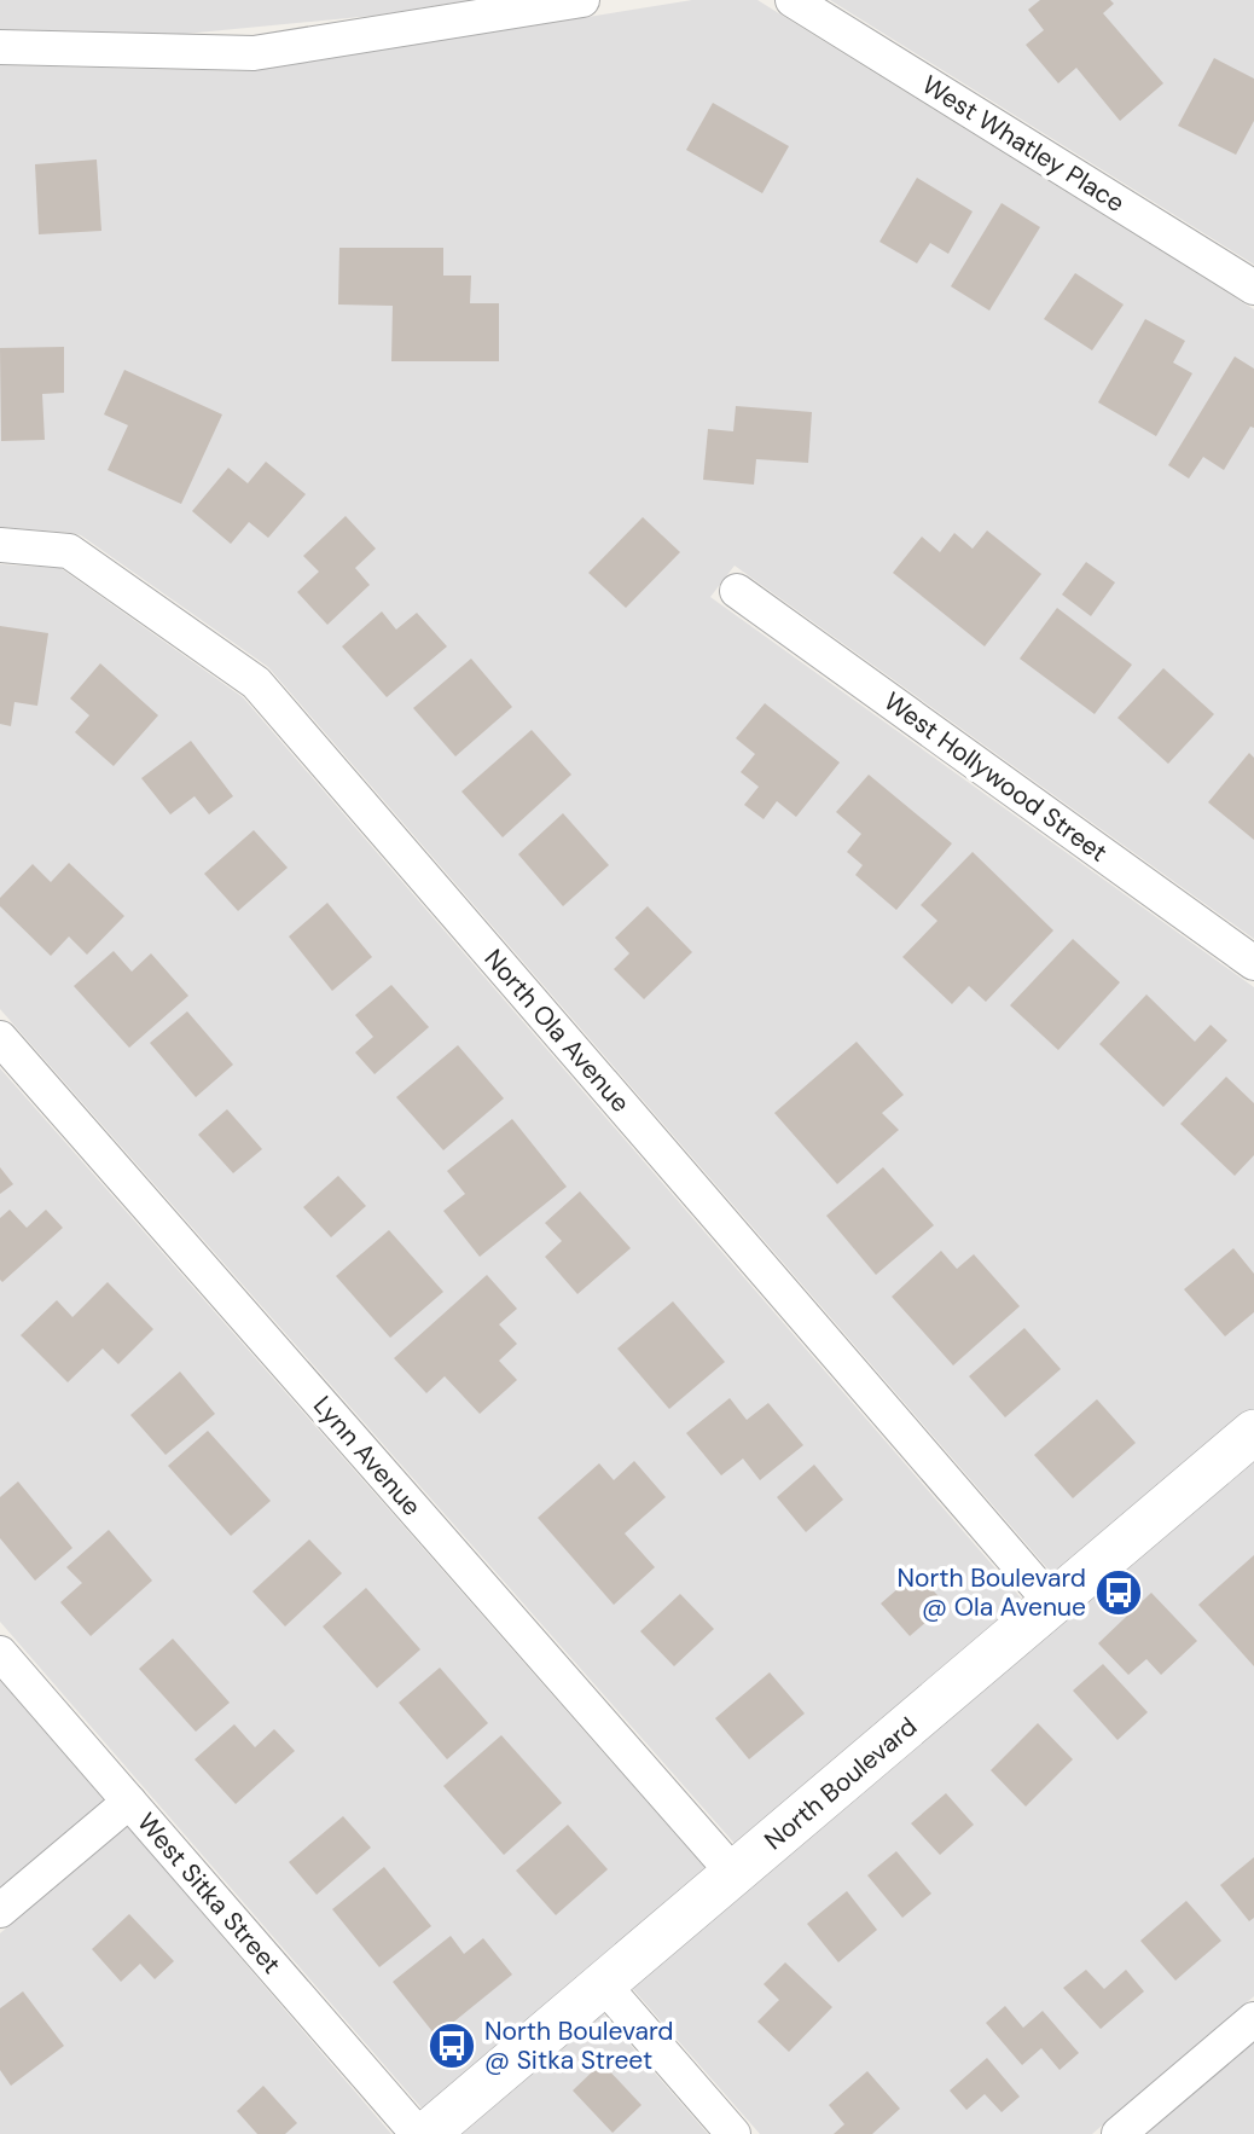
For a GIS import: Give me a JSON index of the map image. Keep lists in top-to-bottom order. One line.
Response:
{"streets":{"street":["West Whatley Place","West Hollywood Street","North Ola Avenue","Lynn Avenue","North Boulevard","West Sitka Street"]},"crossings":[["North Ola Avenue","North Boulevard"],["Lynn Avenue","North Boulevard"]],"places":{"bus stop":["North Boulevard @ Ola Avenue","North Boulevard @ Sitka Street"]}}
